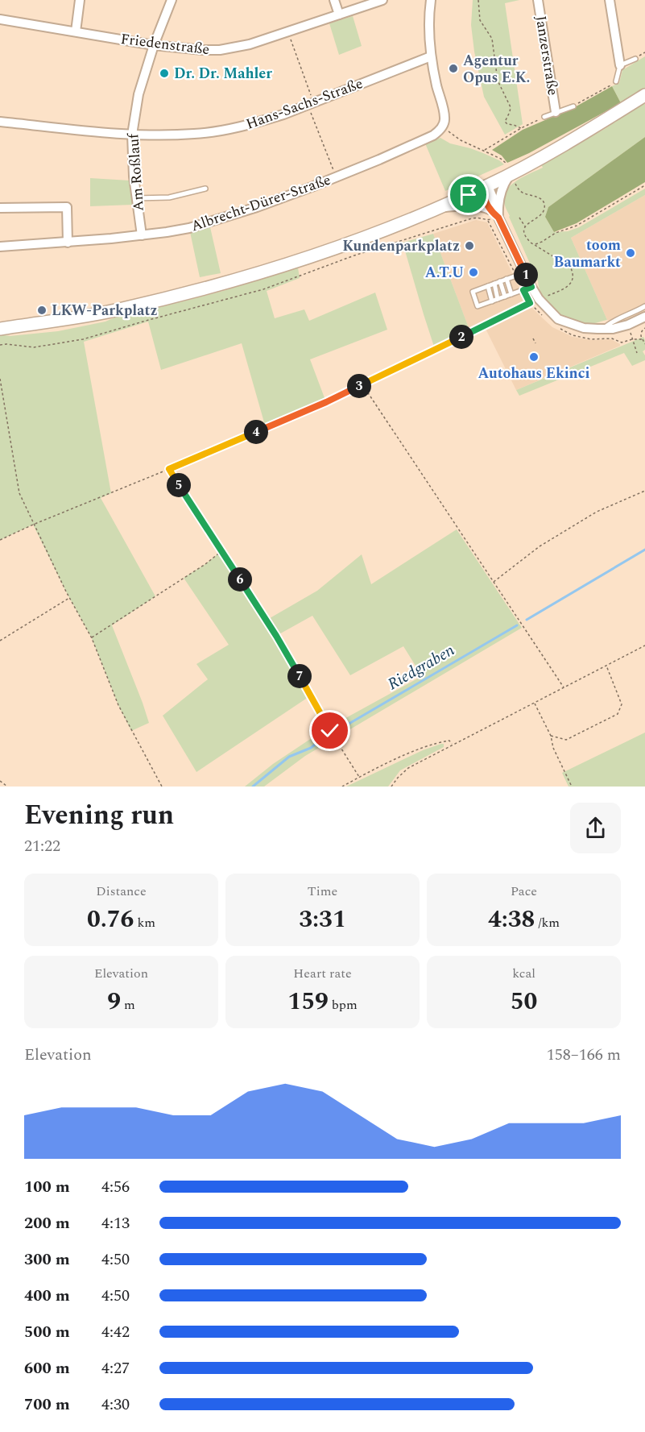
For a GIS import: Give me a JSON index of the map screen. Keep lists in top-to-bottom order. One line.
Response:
{"streets":{"street":["Friedenstraße","Janzerstraße","Hans-Sachs-Straße","Am Roßlauf","Albrecht-Dürer-Straße"]},"crossings":[["Friedenstraße","Am Roßlauf"],["Hans-Sachs-Straße","Am Roßlauf"],["Am Roßlauf","Albrecht-Dürer-Straße"]],"water":["Riedgraben"],"places":["Agentur Opus E.K.","Dr. Dr. Mahler","Kundenparkplatz","toom Baumarkt","A.T.U","LKW-Parkplatz","Autohaus Ekinci"],"page":{"pins":["1","2","3","4","5","6","7"],"heading":["Evening run","21:22"],"stats":[["Distance","0.76 km"],["Time","3:31"],["Pace","4:38 /km"],["Elevation","9 m"],["Heart rate","159 bpm"],["kcal","50"]],"chart":["Elevation","158–166 m"],"list":[{"name":"100 m","note":"4:56"},{"name":"200 m","note":"4:13"},{"name":"300 m","note":"4:50"},{"name":"400 m","note":"4:50"},{"name":"500 m","note":"4:42"},{"name":"600 m","note":"4:27"},{"name":"700 m","note":"4:30"}]}}
